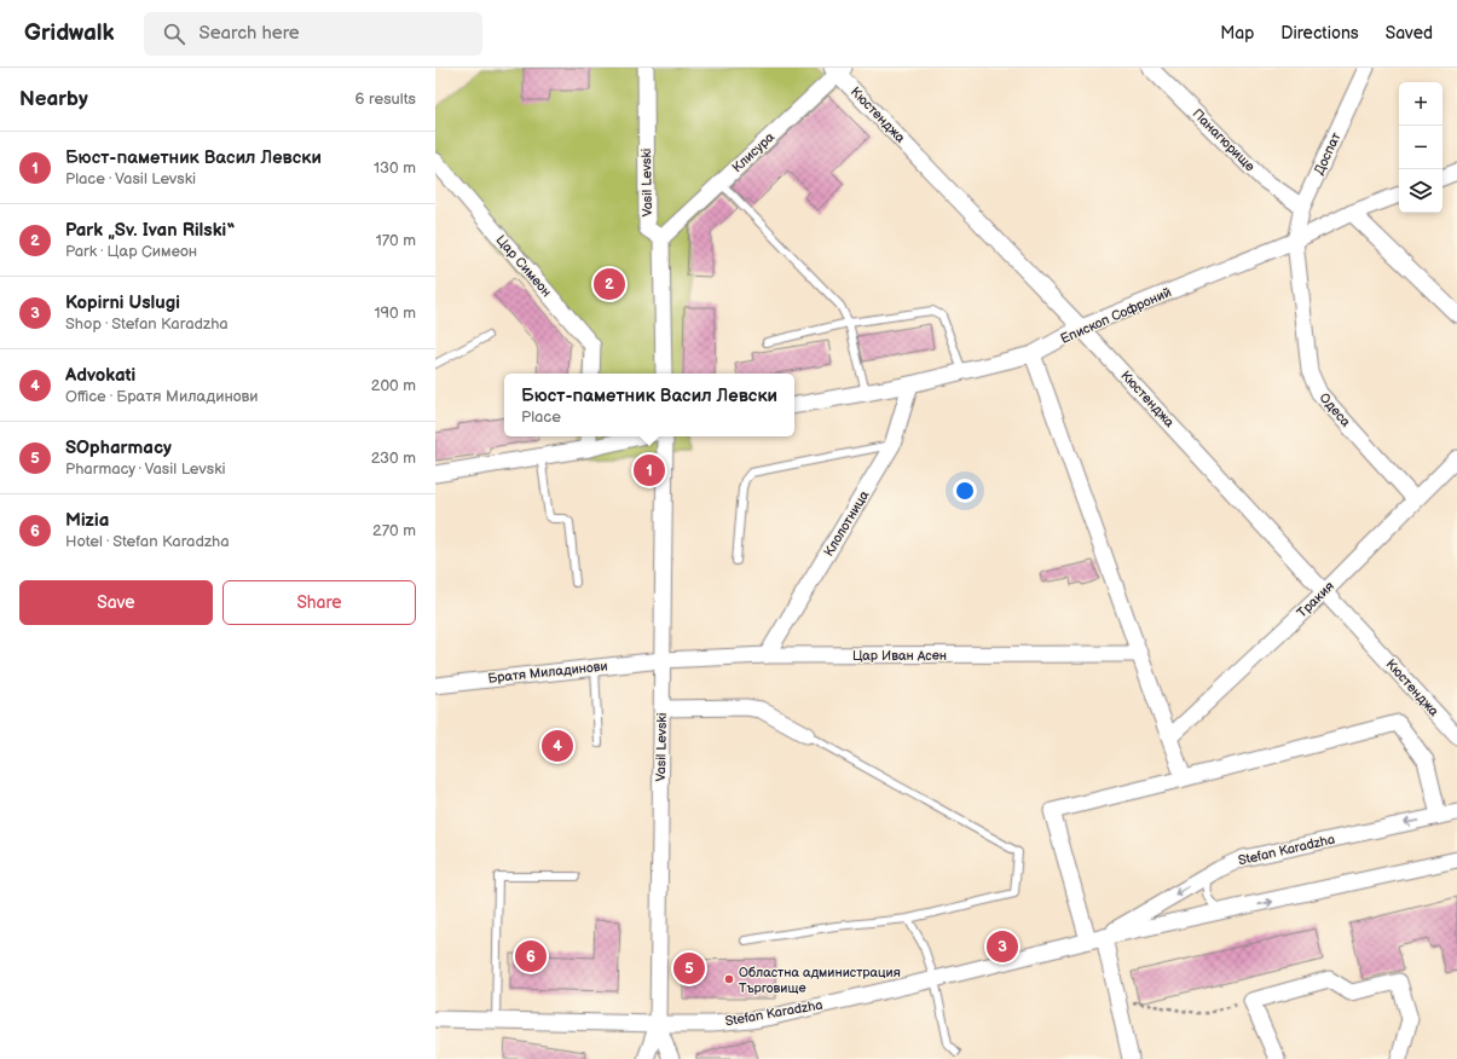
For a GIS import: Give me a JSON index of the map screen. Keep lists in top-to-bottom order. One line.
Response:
{"streets":{"street":["Кюстенджа","Панагюрище","Клисура","Доспат","Vasil Levski","Цар Симеон","Епископ Софроний","Одеса","Клолотница","Тракия","Цар Иван Асен","Братя Миладинови","Stefan Karadzha"]},"crossings":[["Кюстенджа","Клисура"],["Кюстенджа","Епископ Софроний"],["Кюстенджа","Тракия"],["Панагюрище","Доспат"],["Клисура","Vasil Levski"],["Доспат","Епископ Софроний"],["Доспат","Одеса"],["Vasil Levski","Цар Иван Асен"],["Vasil Levski","Братя Миладинови"],["Vasil Levski","Stefan Karadzha"],["Епископ Софроний","Одеса"],["Епископ Софроний","Клолотница"],["Одеса","Тракия"],["Клолотница","Цар Иван Асен"],["Цар Иван Асен","Братя Миладинови"]],"places":["Областна администрация Търговище"],"page":{"header":"Gridwalk","search":"Search here","nav":["Map","Directions","Saved"],"heading":["Nearby","6 results"],"map_buttons":["+","−"],"list":[{"mark":"1","name":"Бюст-паметник Васил Левски","note":"Place · Vasil Levski","value":"130 m"},{"mark":"2","name":"Park „Sv. Ivan Rilski“","note":"Park · Цар Симеон","value":"170 m"},{"mark":"3","name":"Kopirni Uslugi","note":"Shop · Stefan Karadzha","value":"190 m"},{"mark":"4","name":"Advokati","note":"Office · Братя Миладинови","value":"200 m"},{"mark":"5","name":"SOpharmacy","note":"Pharmacy · Vasil Levski","value":"230 m"},{"mark":"6","name":"Mizia","note":"Hotel · Stefan Karadzha","value":"270 m"}],"pins":["2","1","4","3","6","5"],"popup":["Бюст-паметник Васил Левски","Place"],"buttons":["Save","Share"]}}
